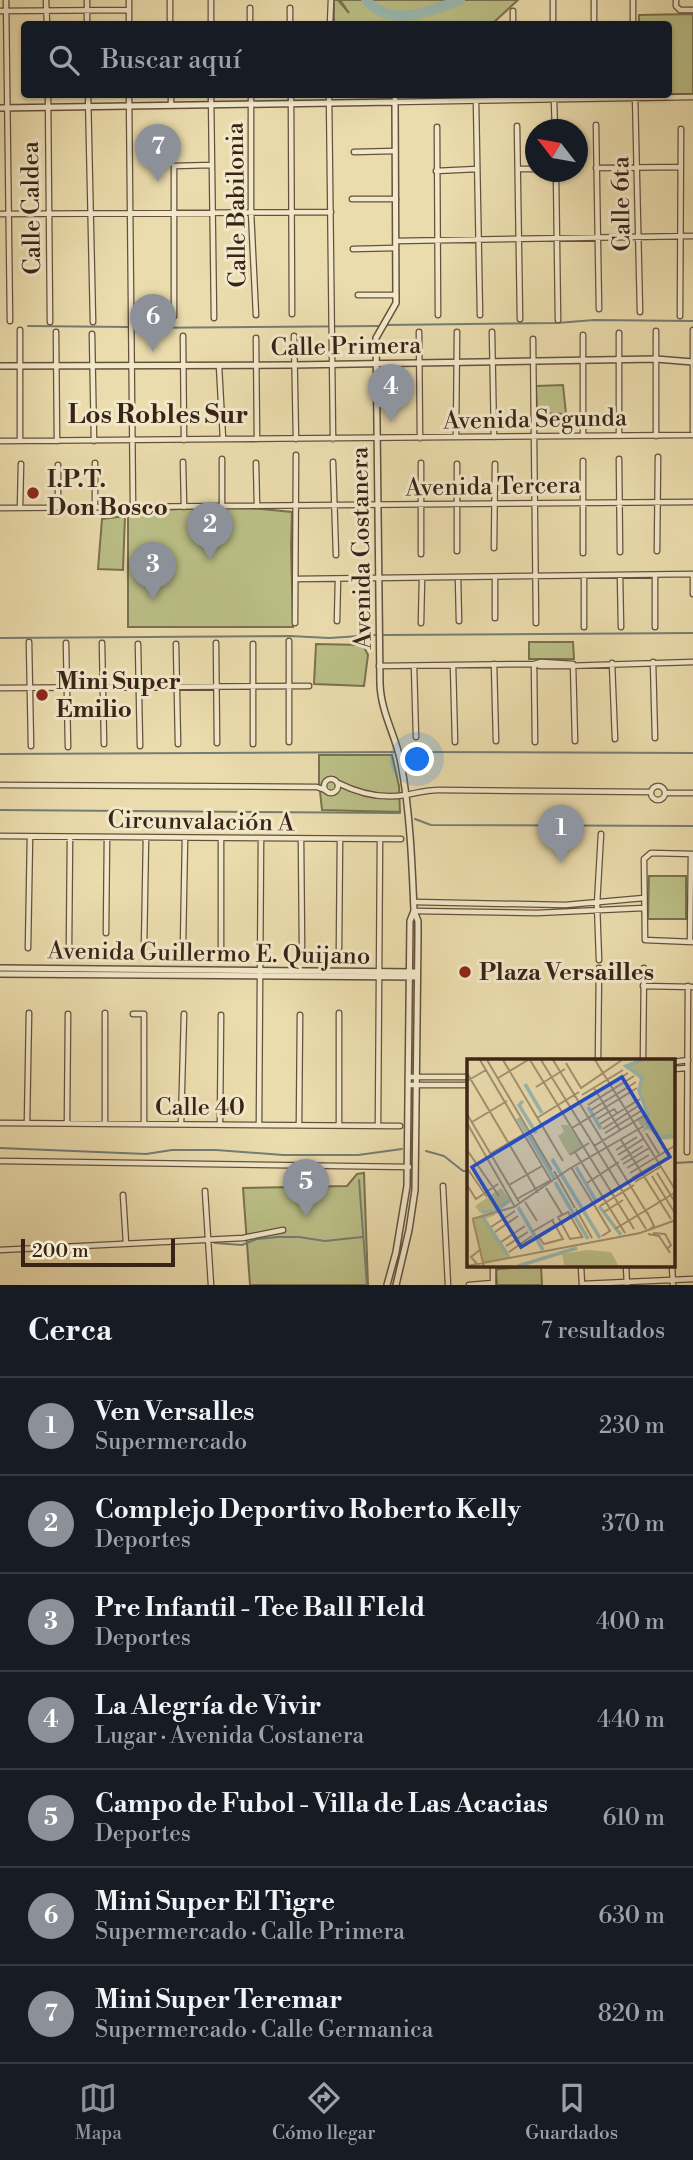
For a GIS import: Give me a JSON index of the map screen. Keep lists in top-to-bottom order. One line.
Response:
{"streets":{"street":["Calle 6ta","Calle Babilonia","Calle Caldea","Calle Primera","Avenida Segunda","Avenida Tercera","Avenida Costanera","Circunvalación A","Avenida Guillermo E. Quijano","Calle 40"]},"crossings":[["Calle Primera","Avenida Costanera"],["Avenida Segunda","Avenida Costanera"],["Avenida Tercera","Avenida Costanera"],["Avenida Costanera","Avenida Guillermo E. Quijano"]],"districts":["Los Robles Sur"],"places":["I.P.T. Don Bosco","Mini Super Emilio","Plaza Versailles"],"scale_bar":"200 m","north":"top left","page":{"search":"Buscar aquí","pins":["7","6","4","2","3","1","5"],"scale":"200 m","heading":["Cerca","7 resultados"],"list":[{"mark":"1","name":"Ven Versalles","note":"Supermercado","value":"230 m"},{"mark":"2","name":"Complejo Deportivo Roberto Kelly","note":"Deportes","value":"370 m"},{"mark":"3","name":"Pre Infantil - Tee Ball FIeld","note":"Deportes","value":"400 m"},{"mark":"4","name":"La Alegría de Vivir","note":"Lugar · Avenida Costanera","value":"440 m"},{"mark":"5","name":"Campo de Fubol - Villa de Las Acacias","note":"Deportes","value":"610 m"},{"mark":"6","name":"Mini Super El Tigre","note":"Supermercado · Calle Primera","value":"630 m"},{"mark":"7","name":"Mini Super Teremar","note":"Supermercado · Calle Germanica","value":"820 m"}],"nav":["Mapa","Cómo llegar","Guardados"]}}
